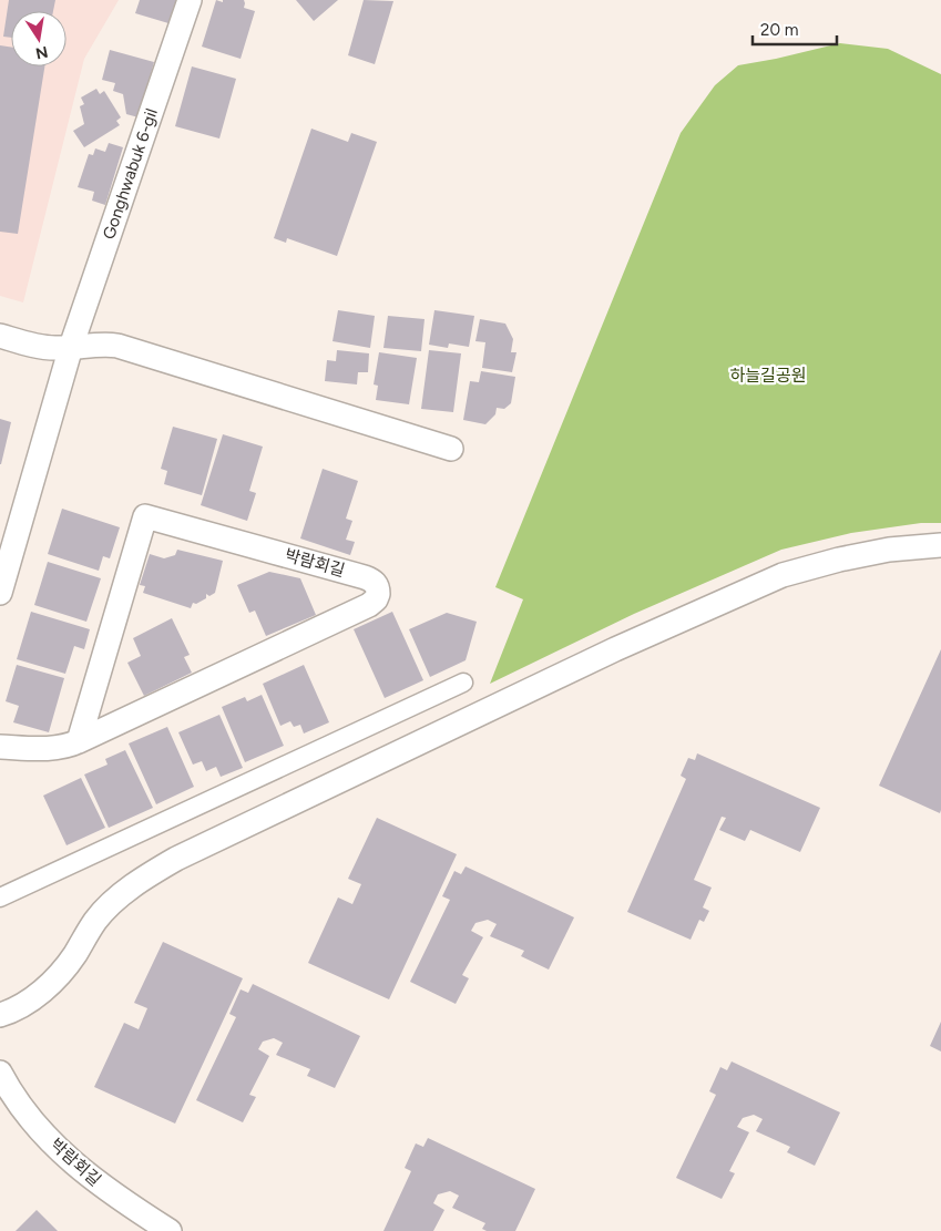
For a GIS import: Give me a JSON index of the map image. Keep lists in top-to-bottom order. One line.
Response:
{"streets":{"street":["Gonghwabuk 6-gil","박람회길"]},"parks":["하늘길공원"],"scale_bar":"20 m","north":"bottom"}
